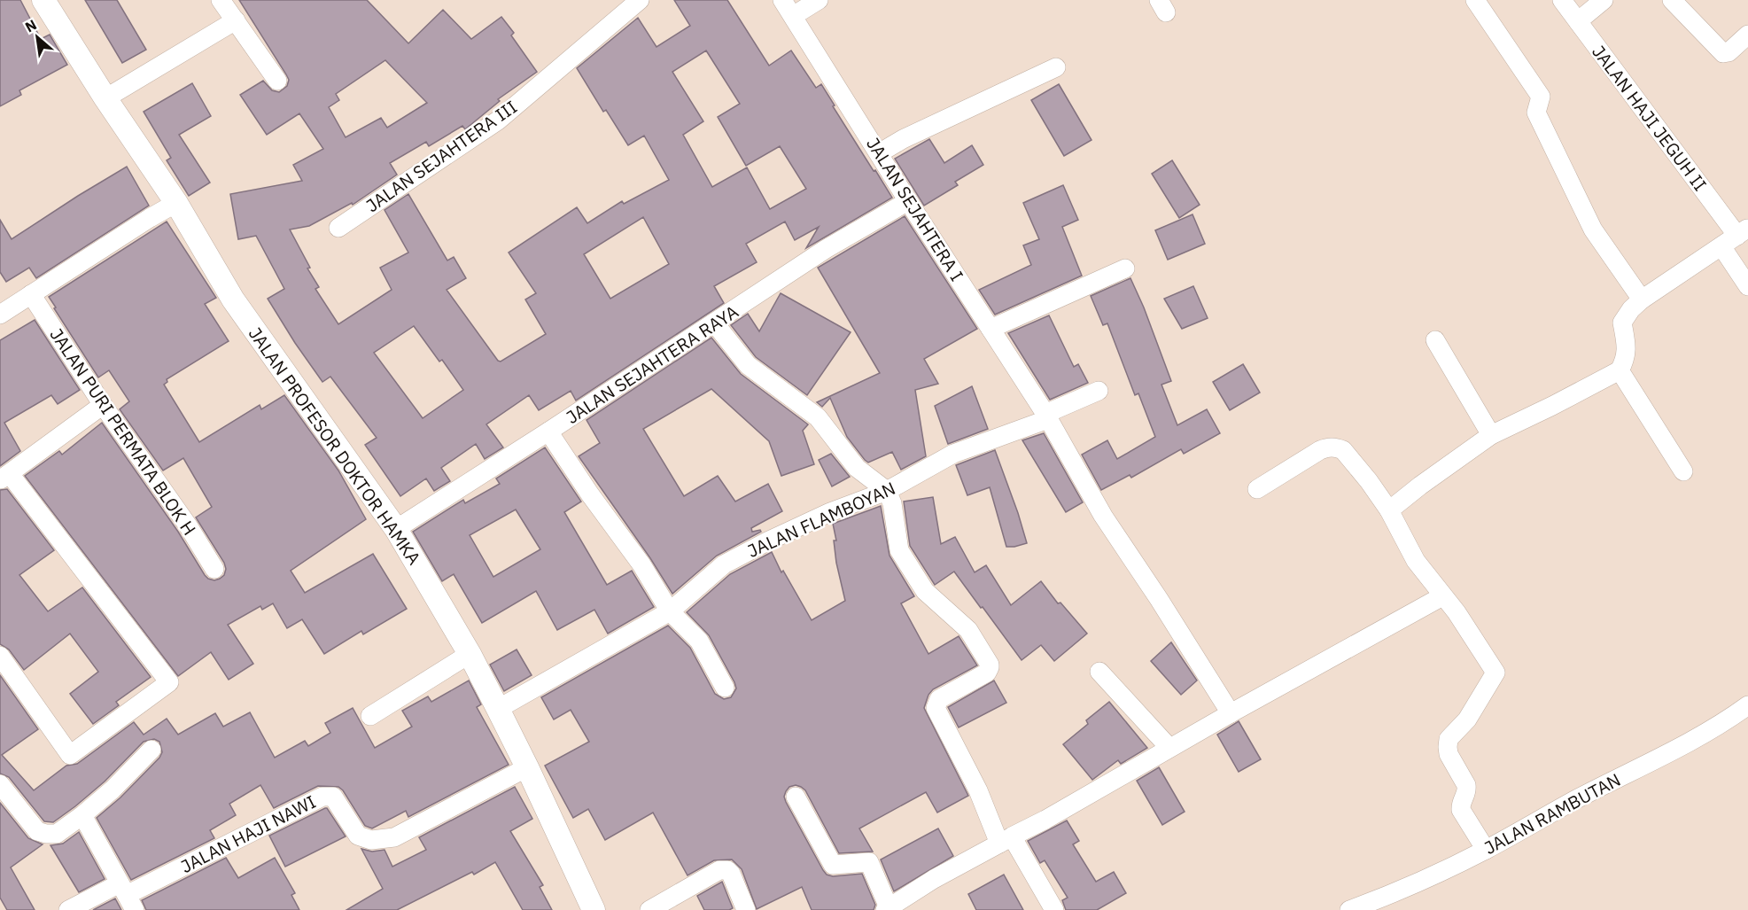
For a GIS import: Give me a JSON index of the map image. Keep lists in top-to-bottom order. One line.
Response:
{"streets":{"street":["JALAN HAJI JEGUH II","JALAN SEJAHTERA III","JALAN SEJAHTERA I","JALAN SEJAHTERA RAYA","JALAN PURI PERMATA BLOK H","JALAN PROFESOR DOKTOR HAMKA","JALAN FLAMBOYAN","JALAN RAMBUTAN","JALAN HAJI NAWI"]},"crossings":[["JALAN SEJAHTERA I","JALAN SEJAHTERA RAYA"],["JALAN SEJAHTERA I","JALAN FLAMBOYAN"],["JALAN SEJAHTERA RAYA","JALAN PROFESOR DOKTOR HAMKA"],["JALAN PROFESOR DOKTOR HAMKA","JALAN FLAMBOYAN"],["JALAN PROFESOR DOKTOR HAMKA","JALAN HAJI NAWI"]],"north":"top left"}
